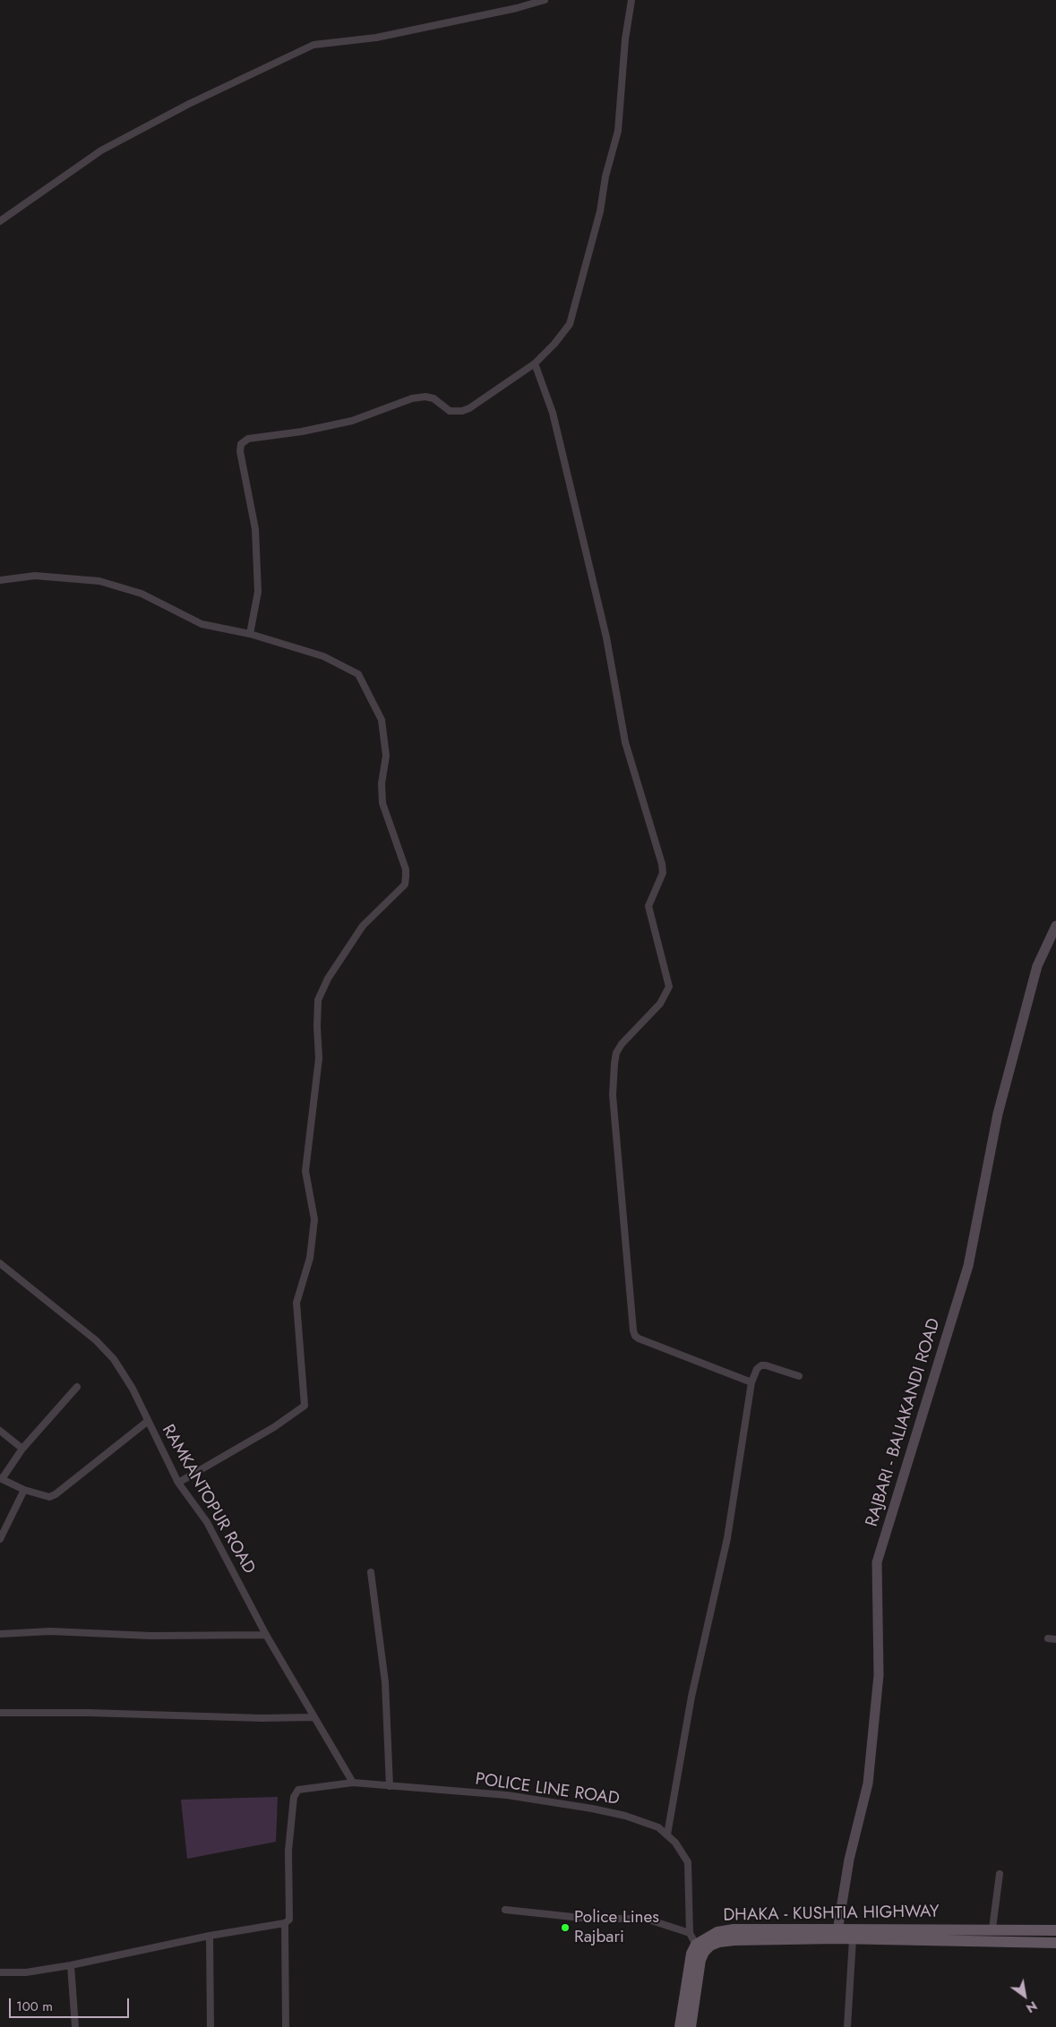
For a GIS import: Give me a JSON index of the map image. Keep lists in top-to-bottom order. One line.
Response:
{"streets":{"main road":["RAJBARI - BALIAKANDI ROAD","DHAKA - KUSHTIA HIGHWAY"],"street":["RAMKANTOPUR ROAD","POLICE LINE ROAD"]},"crossings":[["RAJBARI - BALIAKANDI ROAD","DHAKA - KUSHTIA HIGHWAY"],["RAMKANTOPUR ROAD","POLICE LINE ROAD"],["POLICE LINE ROAD","DHAKA - KUSHTIA HIGHWAY"]],"places":["Police Lines Rajbari"],"scale_bar":"100 m","north":"bottom right"}
